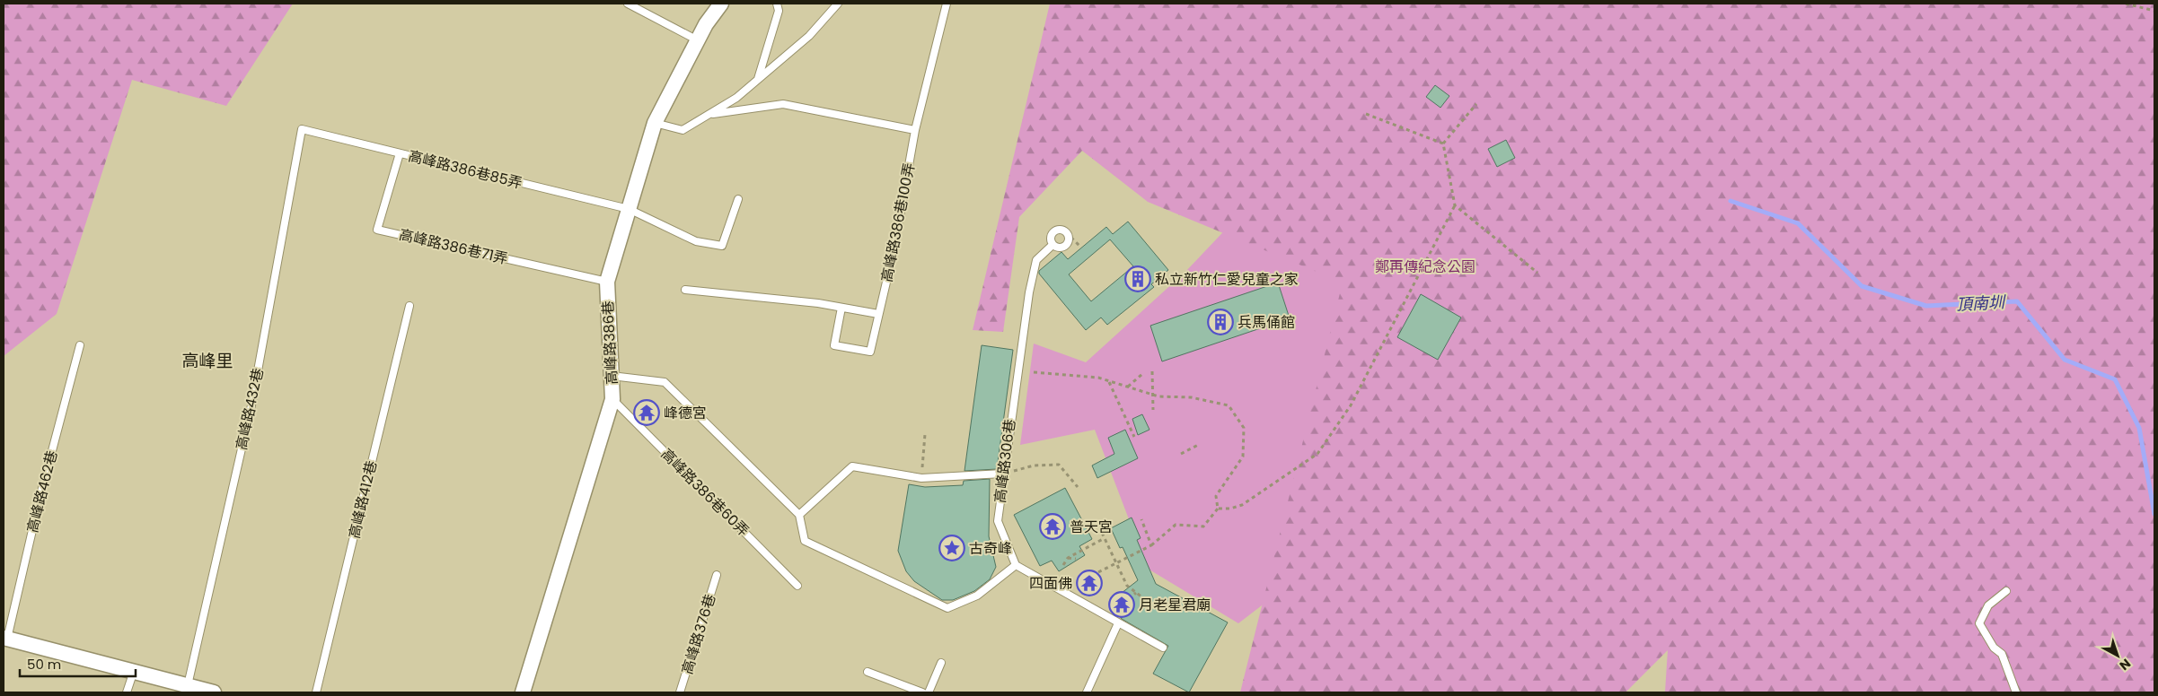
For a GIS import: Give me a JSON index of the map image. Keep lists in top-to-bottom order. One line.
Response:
{"streets":{"street":["高峰路386巷"],"lane":["高峰路386巷85弄","高峰路386巷100弄","高峰路386巷71弄","高峰路432巷","高峰路306巷","高峰路462巷","高峰路386巷60弄","高峰路412巷","高峰路376巷"]},"crossings":[["高峰路386巷85弄","高峰路386巷71弄"],["高峰路386巷85弄","高峰路386巷"],["高峰路386巷85弄","高峰路432巷"],["高峰路386巷71弄","高峰路386巷"],["高峰路386巷","高峰路386巷60弄"]],"districts":["高峰里"],"water":["頂南圳"],"parks":["鄭再傳紀念公園"],"places":{"building":["私立新竹仁愛兒童之家","兵馬俑館"],"temple":["峰德宮","普天宮","四面佛","月老星君廟"],"place":["古奇峰"]},"scale_bar":"50 m","north":"bottom right"}
